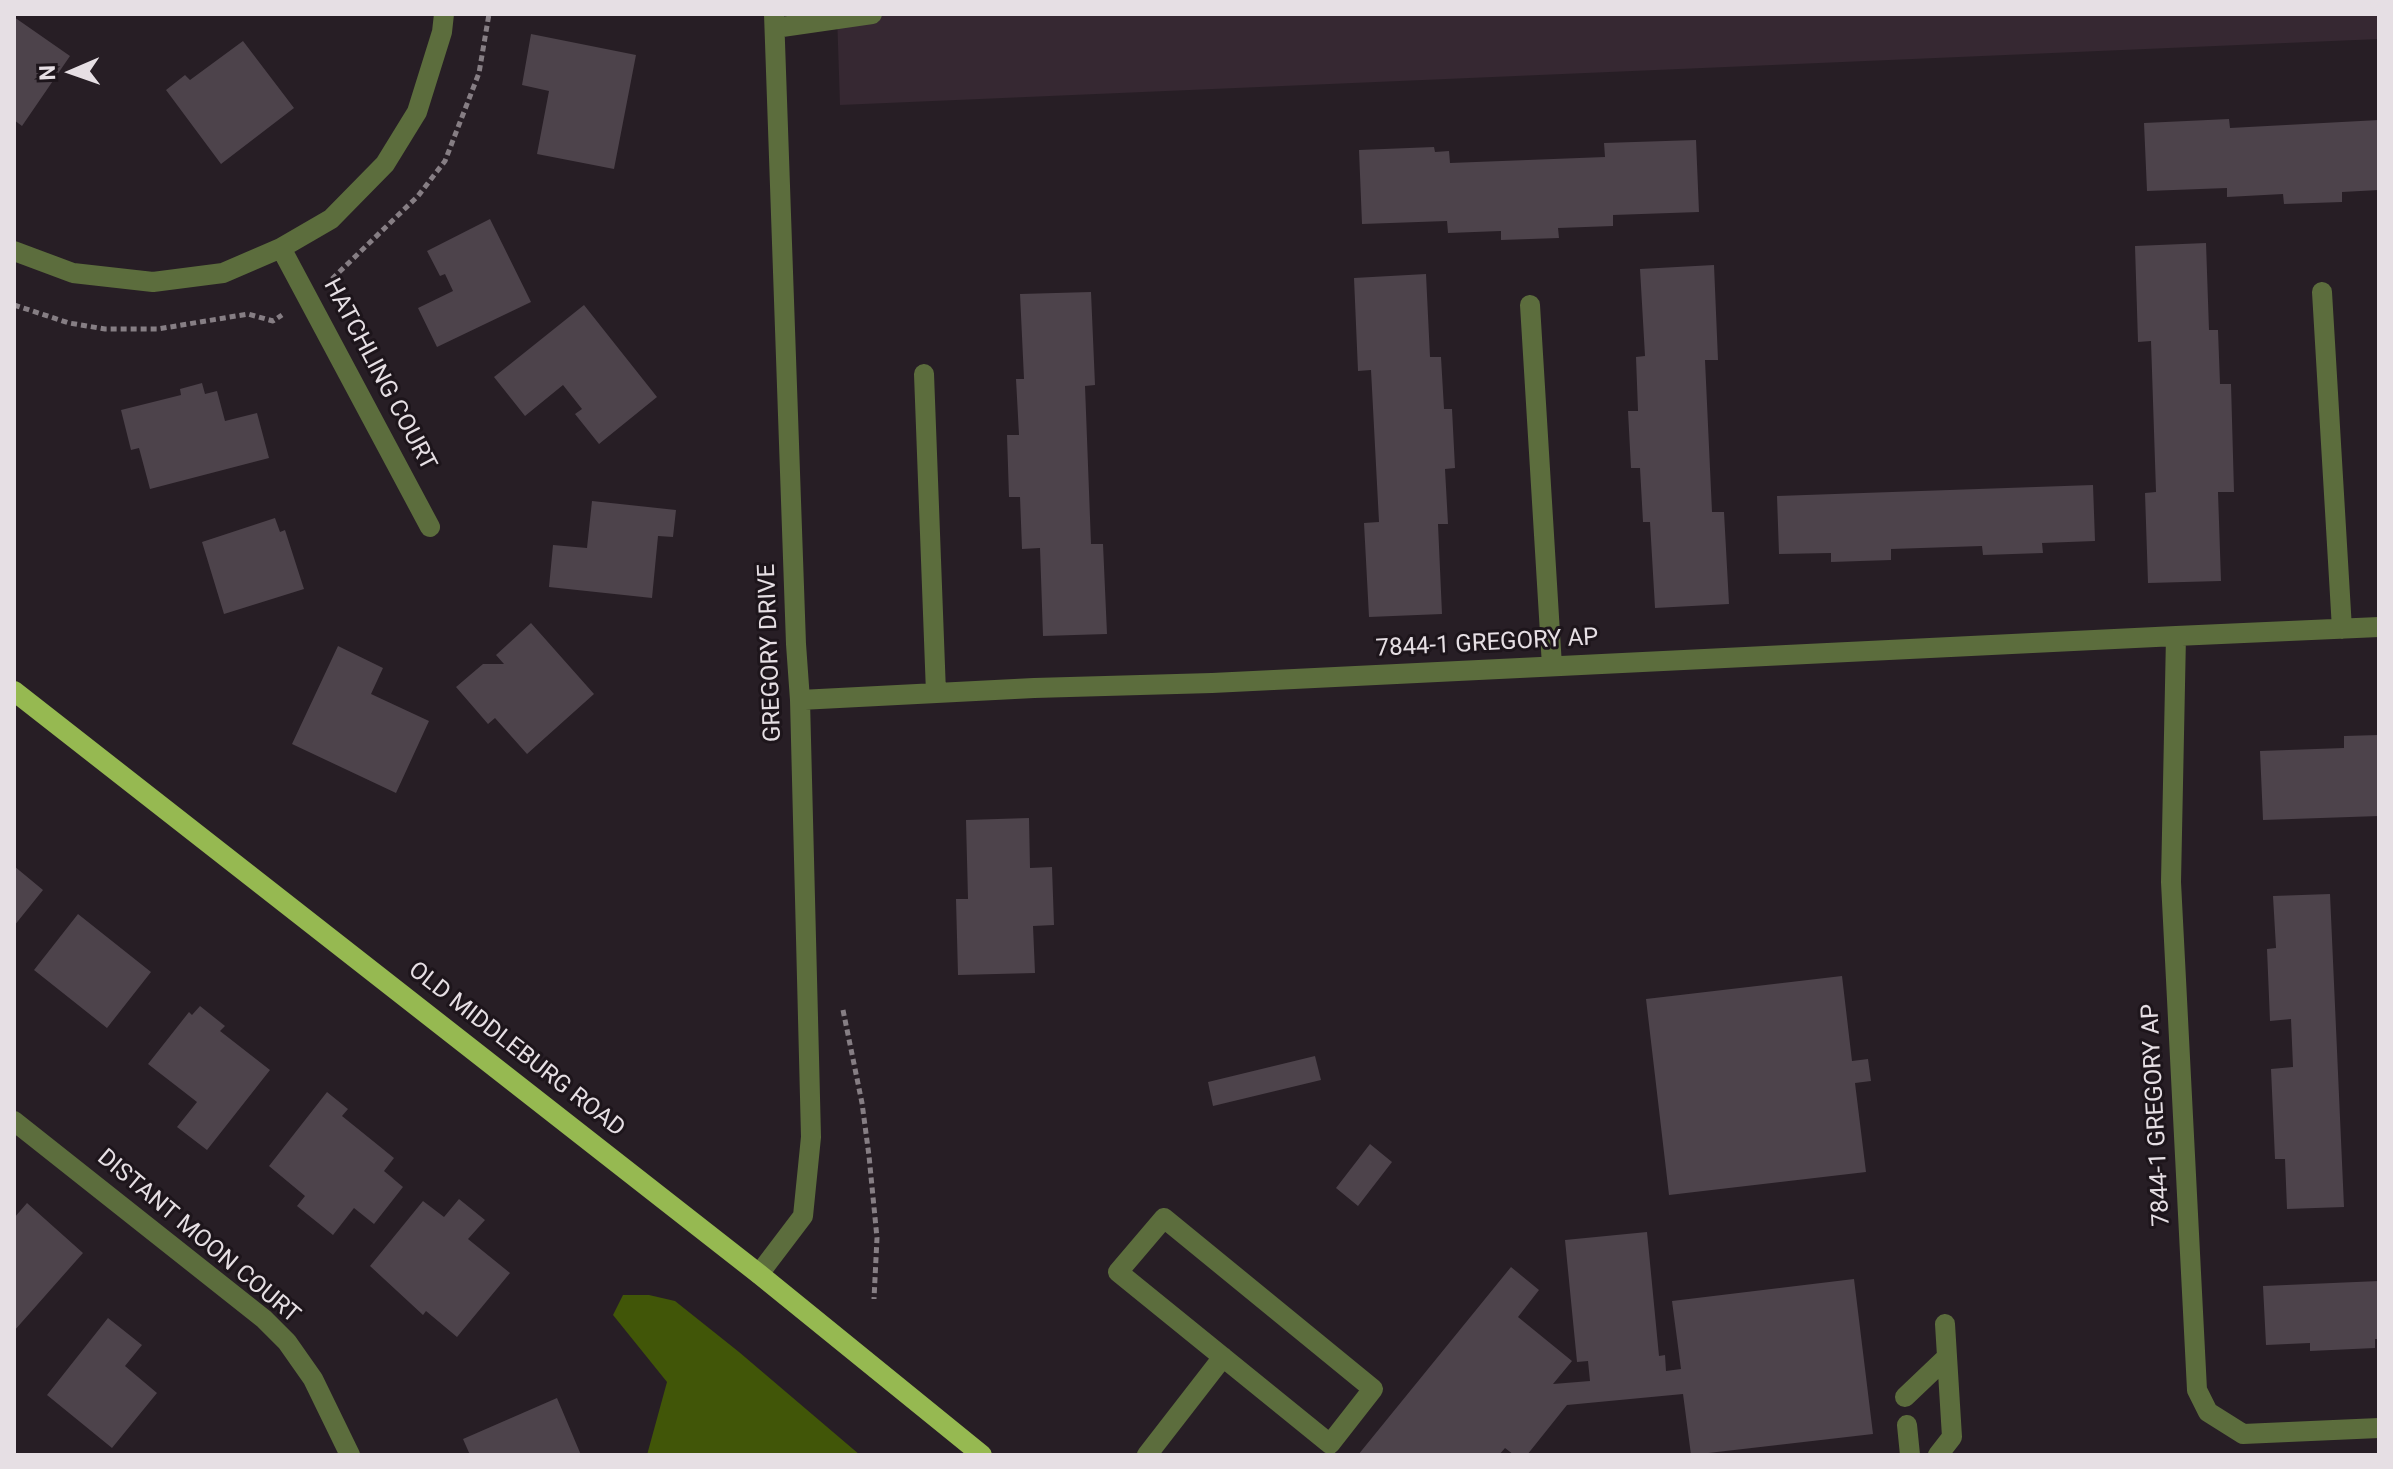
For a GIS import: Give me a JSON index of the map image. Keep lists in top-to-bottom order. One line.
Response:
{"streets":{"main road":["OLD MIDDLEBURG ROAD"],"street":["HATCHLING COURT","7844-1 GREGORY AP","GREGORY DRIVE","DISTANT MOON COURT"]},"crossings":[["7844-1 GREGORY AP","GREGORY DRIVE"],["GREGORY DRIVE","OLD MIDDLEBURG ROAD"]],"north":"left"}
